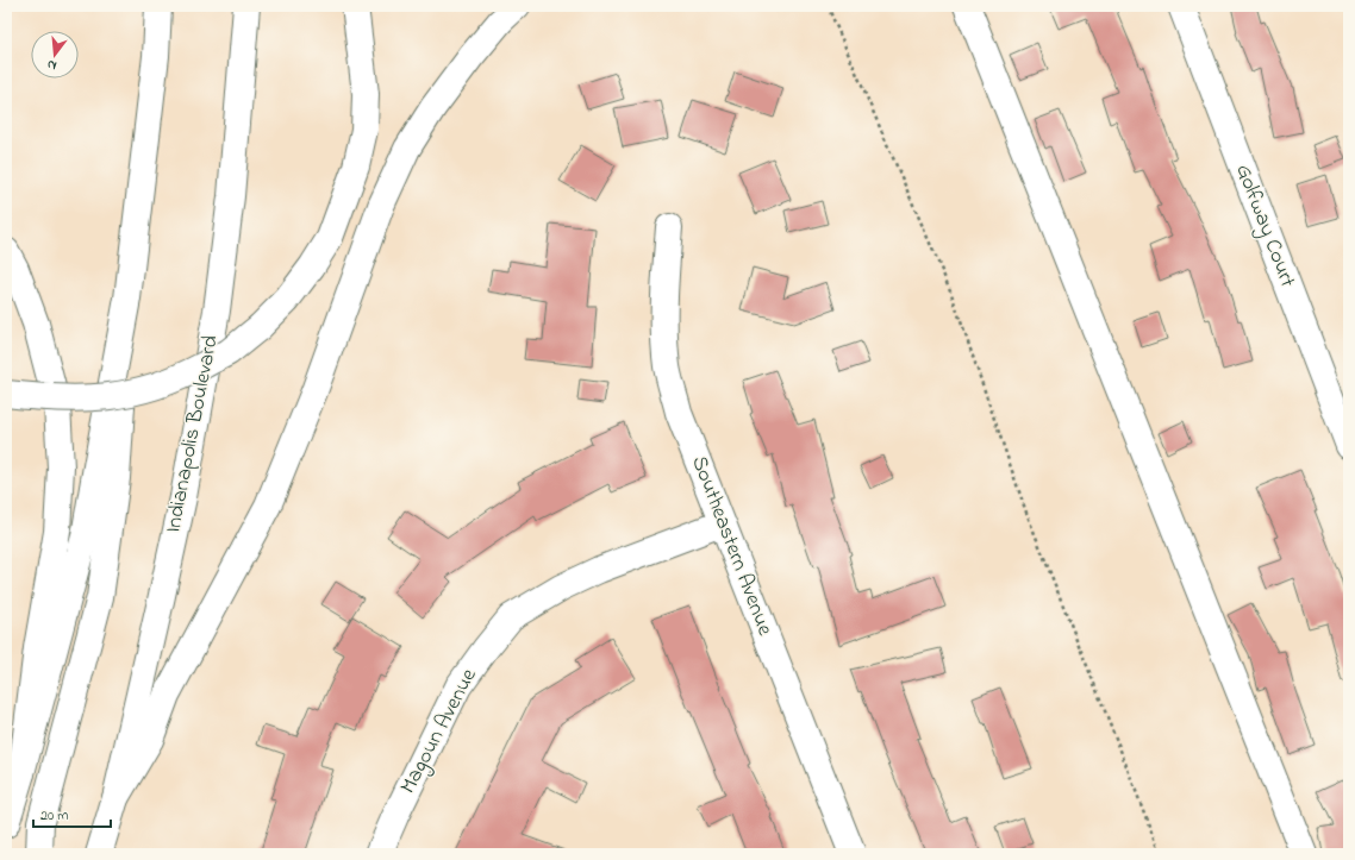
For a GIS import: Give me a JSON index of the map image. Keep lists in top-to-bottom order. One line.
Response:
{"streets":{"main road":["Golfway Court","Indianapolis Boulevard","Southeastern Avenue","Magoun Avenue"]},"crossings":[["Southeastern Avenue","Magoun Avenue"]],"scale_bar":"20 m","north":"bottom"}
